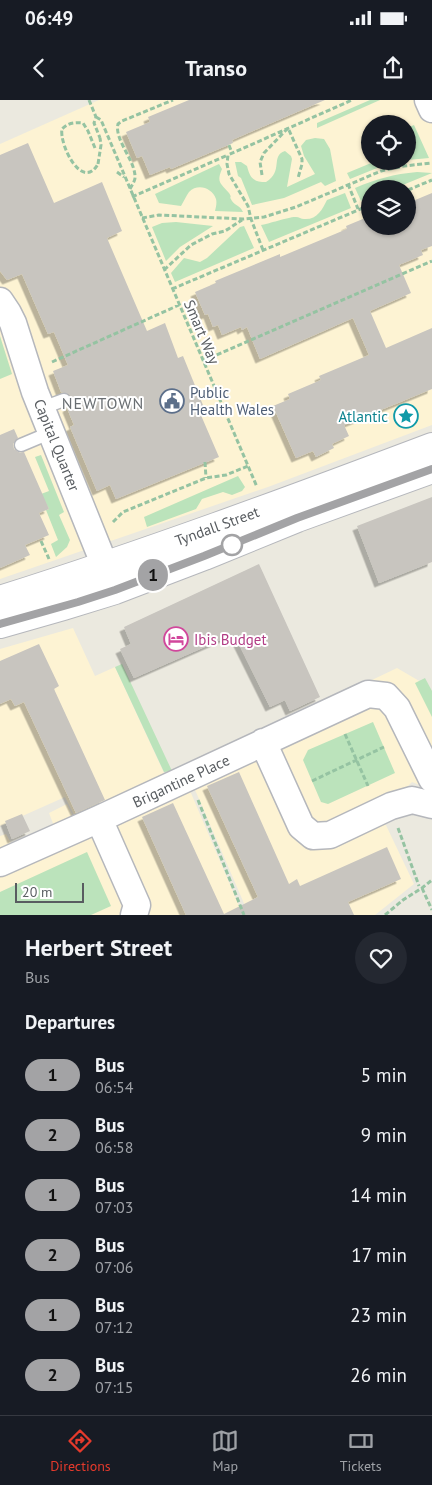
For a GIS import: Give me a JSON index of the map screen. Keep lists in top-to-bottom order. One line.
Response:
{"streets":{"street":["Capital Quarter","Tyndall Street","Brigantine Place"],"path":["Smart Way"]},"crossings":[["Capital Quarter","Tyndall Street"]],"districts":["NEWTOWN"],"places":{"public building":["Public Health Wales"],"place":["Atlantic"],"hotel":["Ibis Budget"]},"lines":["bus line 1"],"scale_bar":"20 m","page":{"status":"06:49","header":"Transo","on_map":"1","scale":"20 m","heading":[["Herbert Street","Bus"],"Departures"],"list":[{"mark":"1","name":"Bus","note":"06:54","value":"5 min"},{"mark":"2","name":"Bus","note":"06:58","value":"9 min"},{"mark":"1","name":"Bus","note":"07:03","value":"14 min"},{"mark":"2","name":"Bus","note":"07:06","value":"17 min"},{"mark":"1","name":"Bus","note":"07:12","value":"23 min"},{"mark":"2","name":"Bus","note":"07:15","value":"26 min"}],"tabs":["Directions","Map","Tickets"]}}
